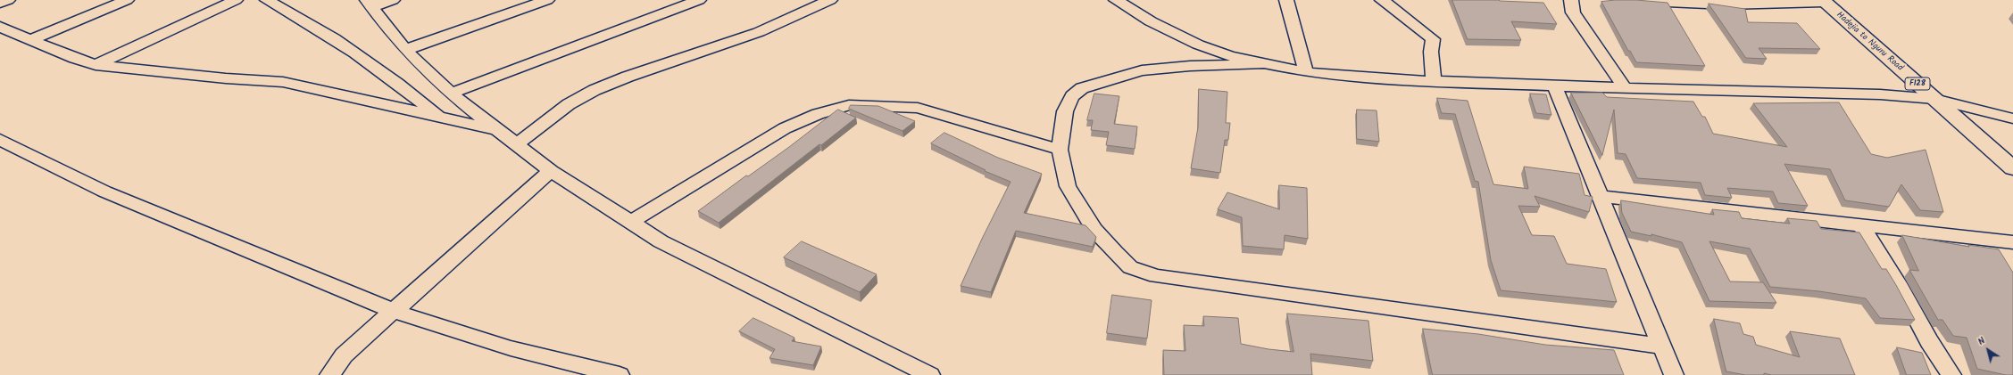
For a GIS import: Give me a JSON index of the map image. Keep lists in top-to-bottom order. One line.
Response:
{"streets":{"main road":["Hadejia to Nguru Road","F128"]},"north":"top left"}
